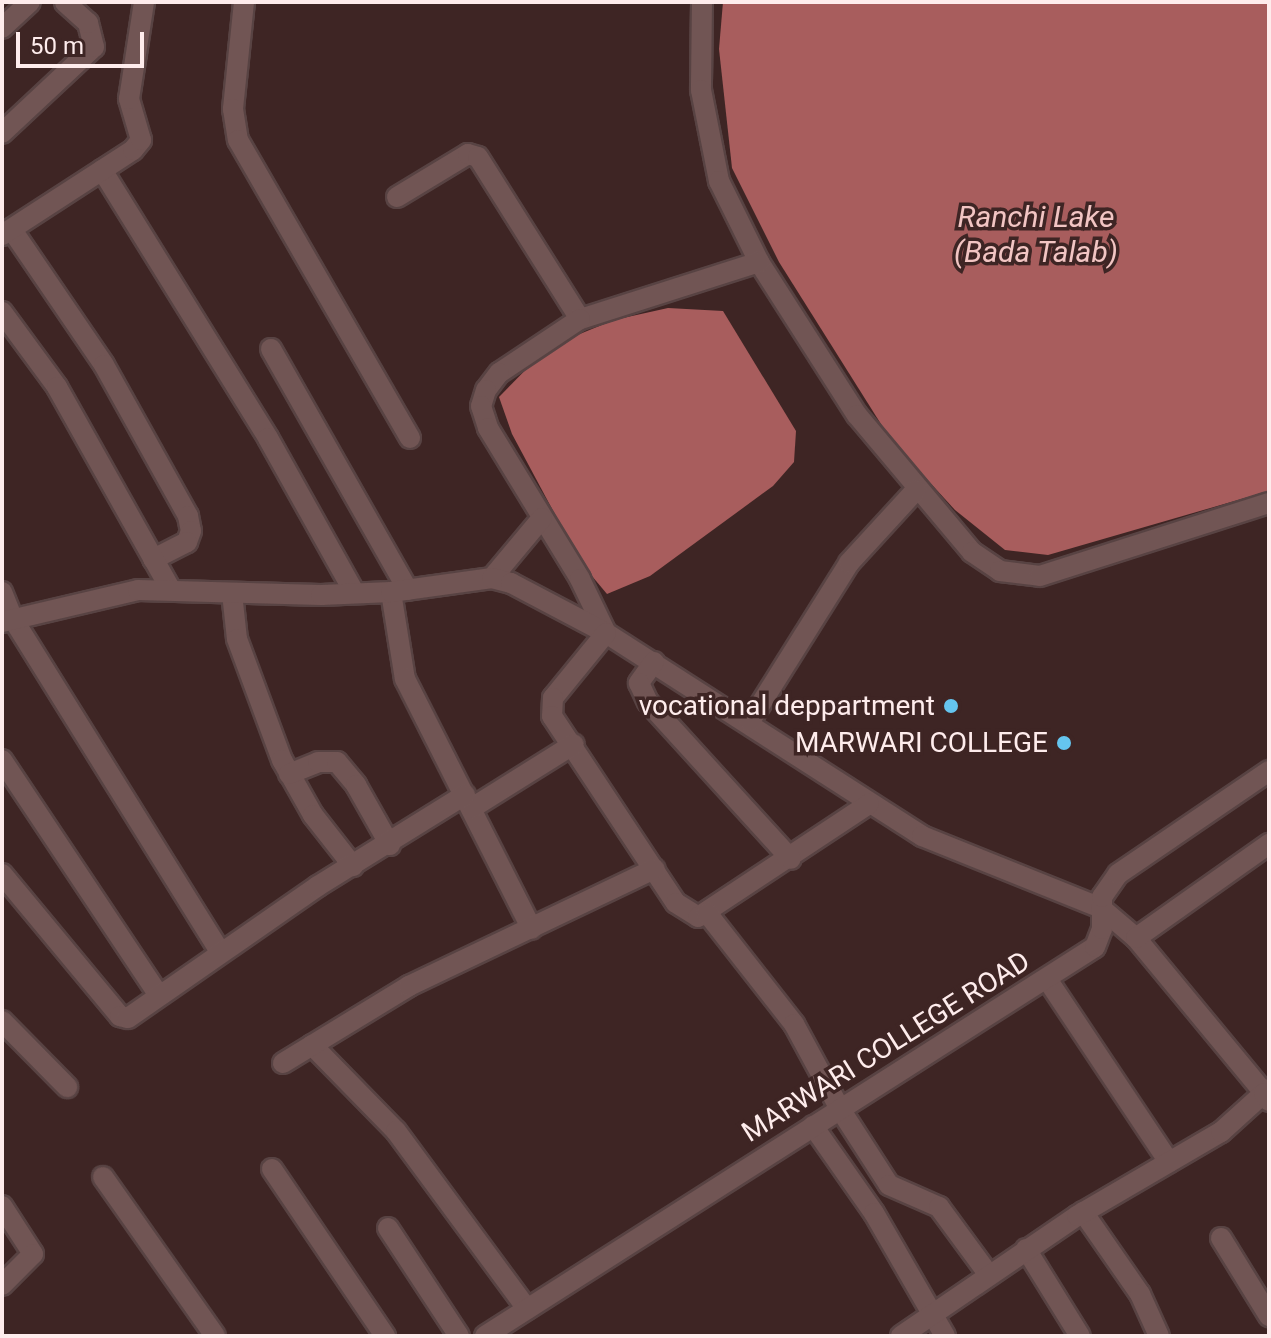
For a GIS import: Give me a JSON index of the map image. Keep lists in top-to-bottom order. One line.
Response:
{"streets":{"street":["MARWARI COLLEGE ROAD"]},"water":["Ranchi Lake (Bada Talab)"],"places":["vocational deppartment","MARWARI COLLEGE"],"scale_bar":"50 m"}
